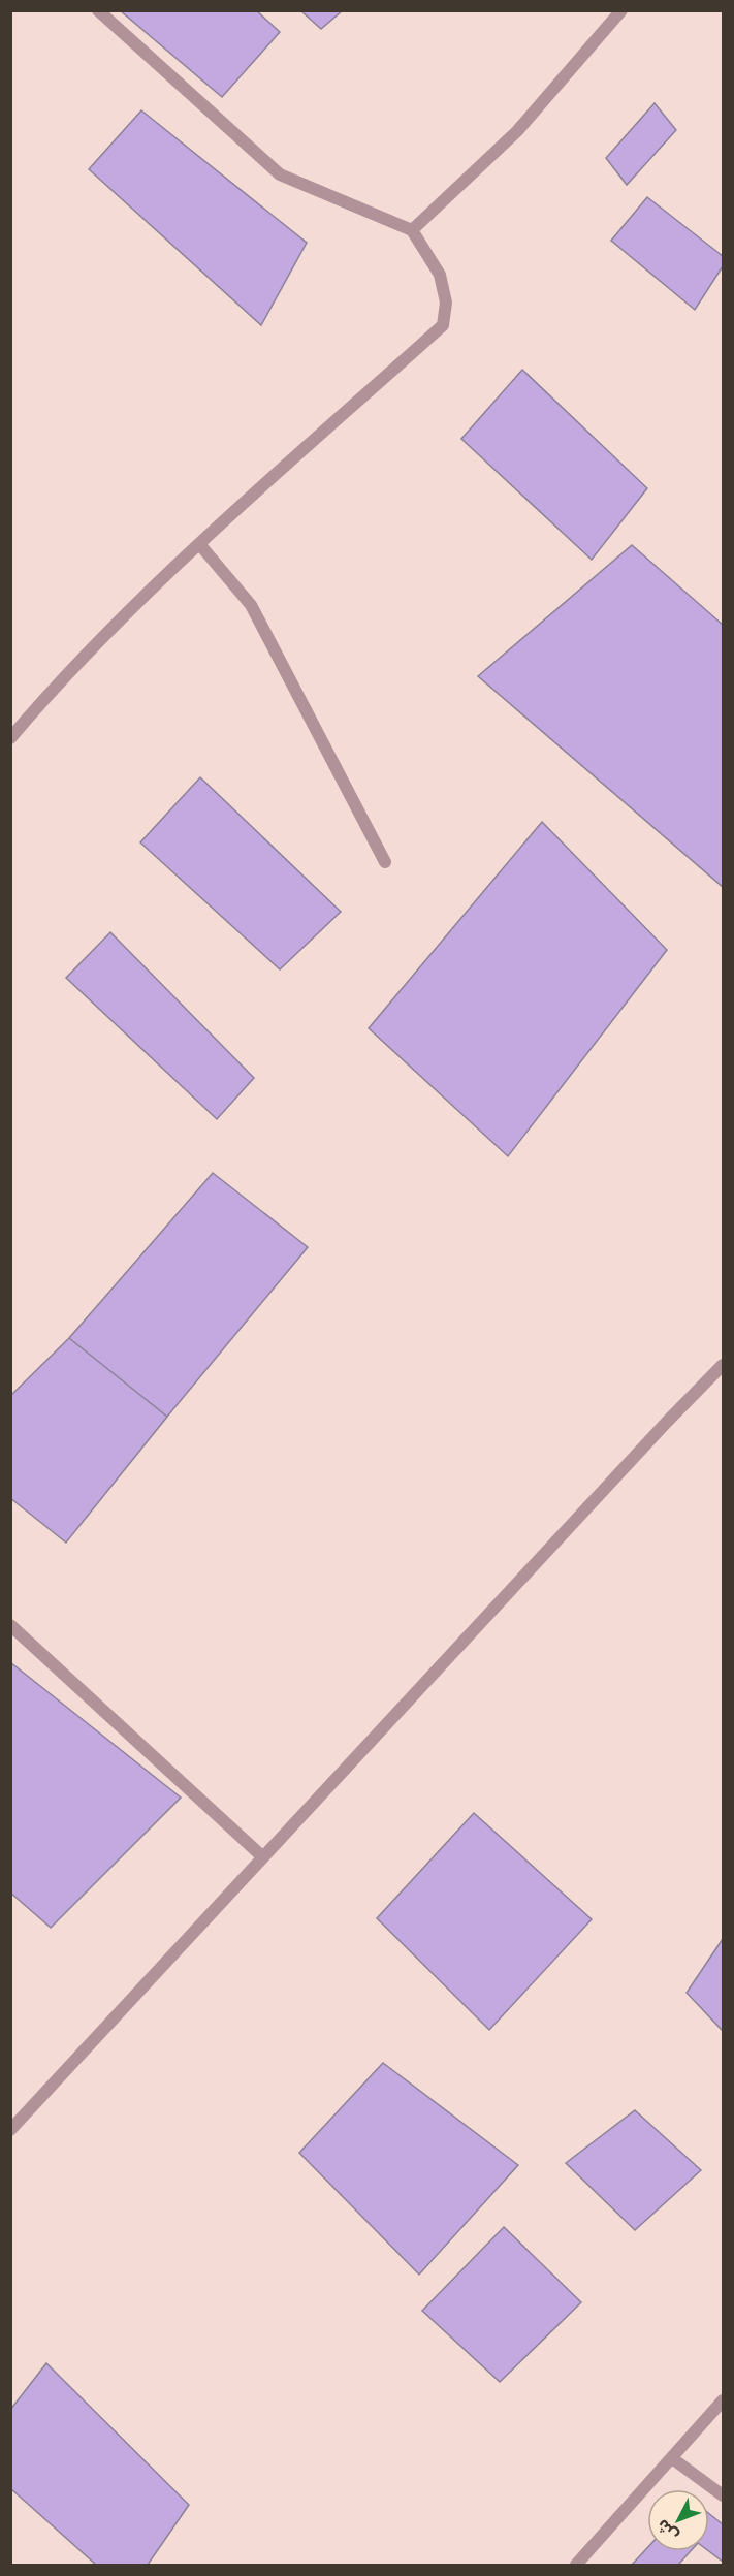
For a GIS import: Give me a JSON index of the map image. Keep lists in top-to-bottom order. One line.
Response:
{"north":"bottom left"}
